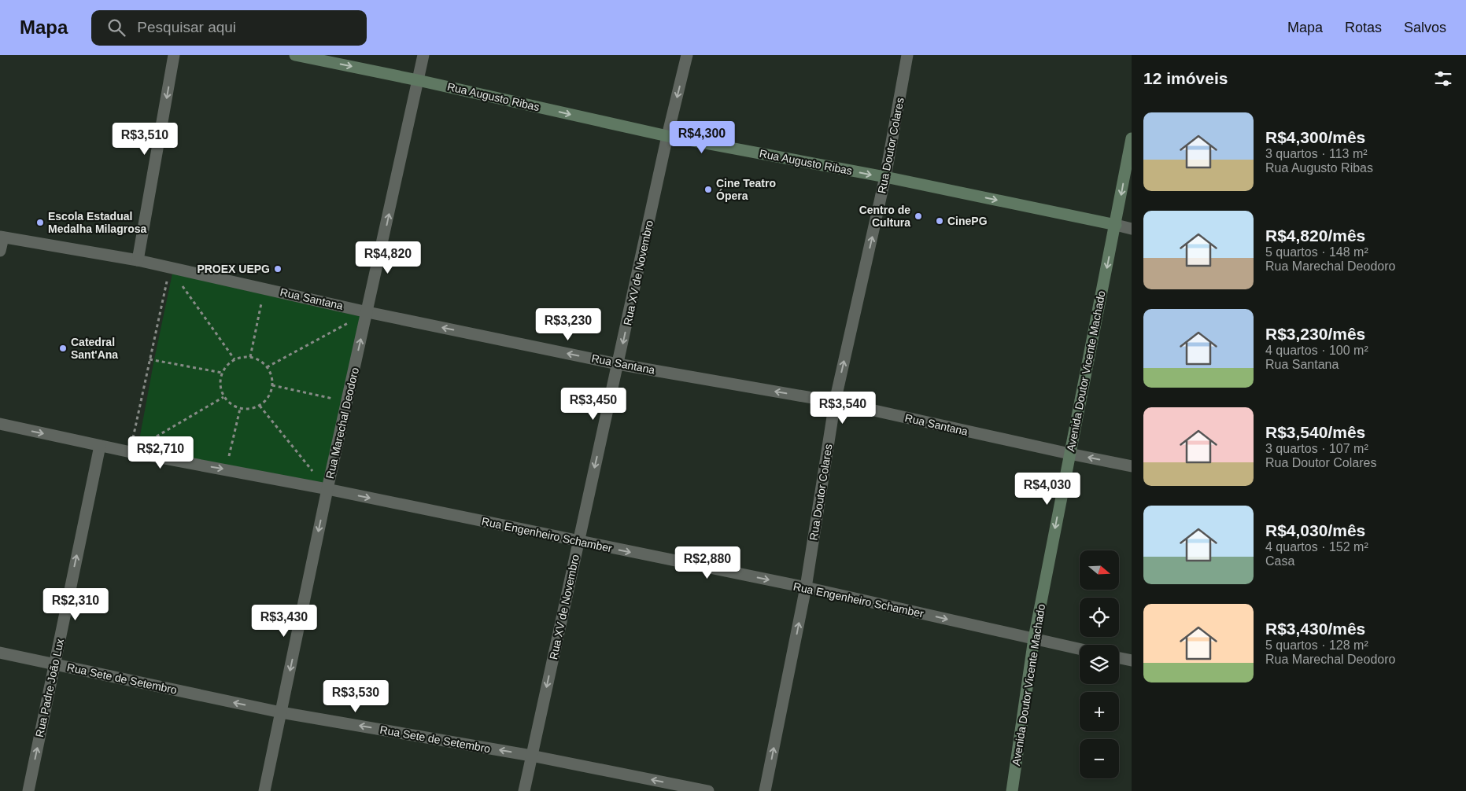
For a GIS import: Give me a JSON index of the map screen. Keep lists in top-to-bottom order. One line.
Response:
{"streets":{"main road":["Rua Augusto Ribas","Avenida Doutor Vicente Machado"],"street":["Rua Doutor Colares","Rua XV de Novembro","Rua Santana","Rua Marechal Deodoro","Rua Engenheiro Schamber","Rua Sete de Setembro","Rua Padre João Lux"]},"crossings":[["Rua Augusto Ribas","Rua Doutor Colares"],["Rua Augusto Ribas","Rua XV de Novembro"],["Rua Augusto Ribas","Avenida Doutor Vicente Machado"],["Rua Augusto Ribas","Rua Marechal Deodoro"],["Rua Doutor Colares","Rua Santana"],["Rua Doutor Colares","Rua Engenheiro Schamber"],["Rua XV de Novembro","Rua Santana"],["Rua XV de Novembro","Rua Engenheiro Schamber"],["Rua XV de Novembro","Rua Sete de Setembro"],["Rua Santana","Avenida Doutor Vicente Machado"],["Rua Santana","Rua Marechal Deodoro"],["Avenida Doutor Vicente Machado","Rua Engenheiro Schamber"],["Rua Marechal Deodoro","Rua Engenheiro Schamber"],["Rua Marechal Deodoro","Rua Sete de Setembro"],["Rua Engenheiro Schamber","Rua Padre João Lux"],["Rua Sete de Setembro","Rua Padre João Lux"]],"one_way":["Rua Augusto Ribas","Rua Doutor Colares","Rua XV de Novembro","Rua Santana","Avenida Doutor Vicente Machado","Rua Engenheiro Schamber","Rua Sete de Setembro","Rua Padre João Lux"],"places":["Cine Teatro Ópera","Centro de Cultura","CinePG","Escola Estadual Medalha Milagrosa","PROEX UEPG","Catedral Sant'Ana"],"north":"right","page":{"header":"Mapa","search":"Pesquisar aqui","nav":["Mapa","Rotas","Salvos"],"heading":"12 imóveis","list":[{"name":"R$4,300/mês","note":"3 quartos · 113 m² · Rua Augusto Ribas"},{"name":"R$4,820/mês","note":"5 quartos · 148 m² · Rua Marechal Deodoro"},{"name":"R$3,230/mês","note":"4 quartos · 100 m² · Rua Santana"},{"name":"R$3,540/mês","note":"3 quartos · 107 m² · Rua Doutor Colares"},{"name":"R$4,030/mês","note":"4 quartos · 152 m² · Casa"},{"name":"R$3,430/mês","note":"5 quartos · 128 m² · Rua Marechal Deodoro"}],"price":["R$4,300","R$3,510","R$4,820","R$3,230","R$3,450","R$3,540","R$2,710","R$4,030","R$2,880","R$2,310","R$3,430","R$3,530"],"map_buttons":["+","−"]}}
